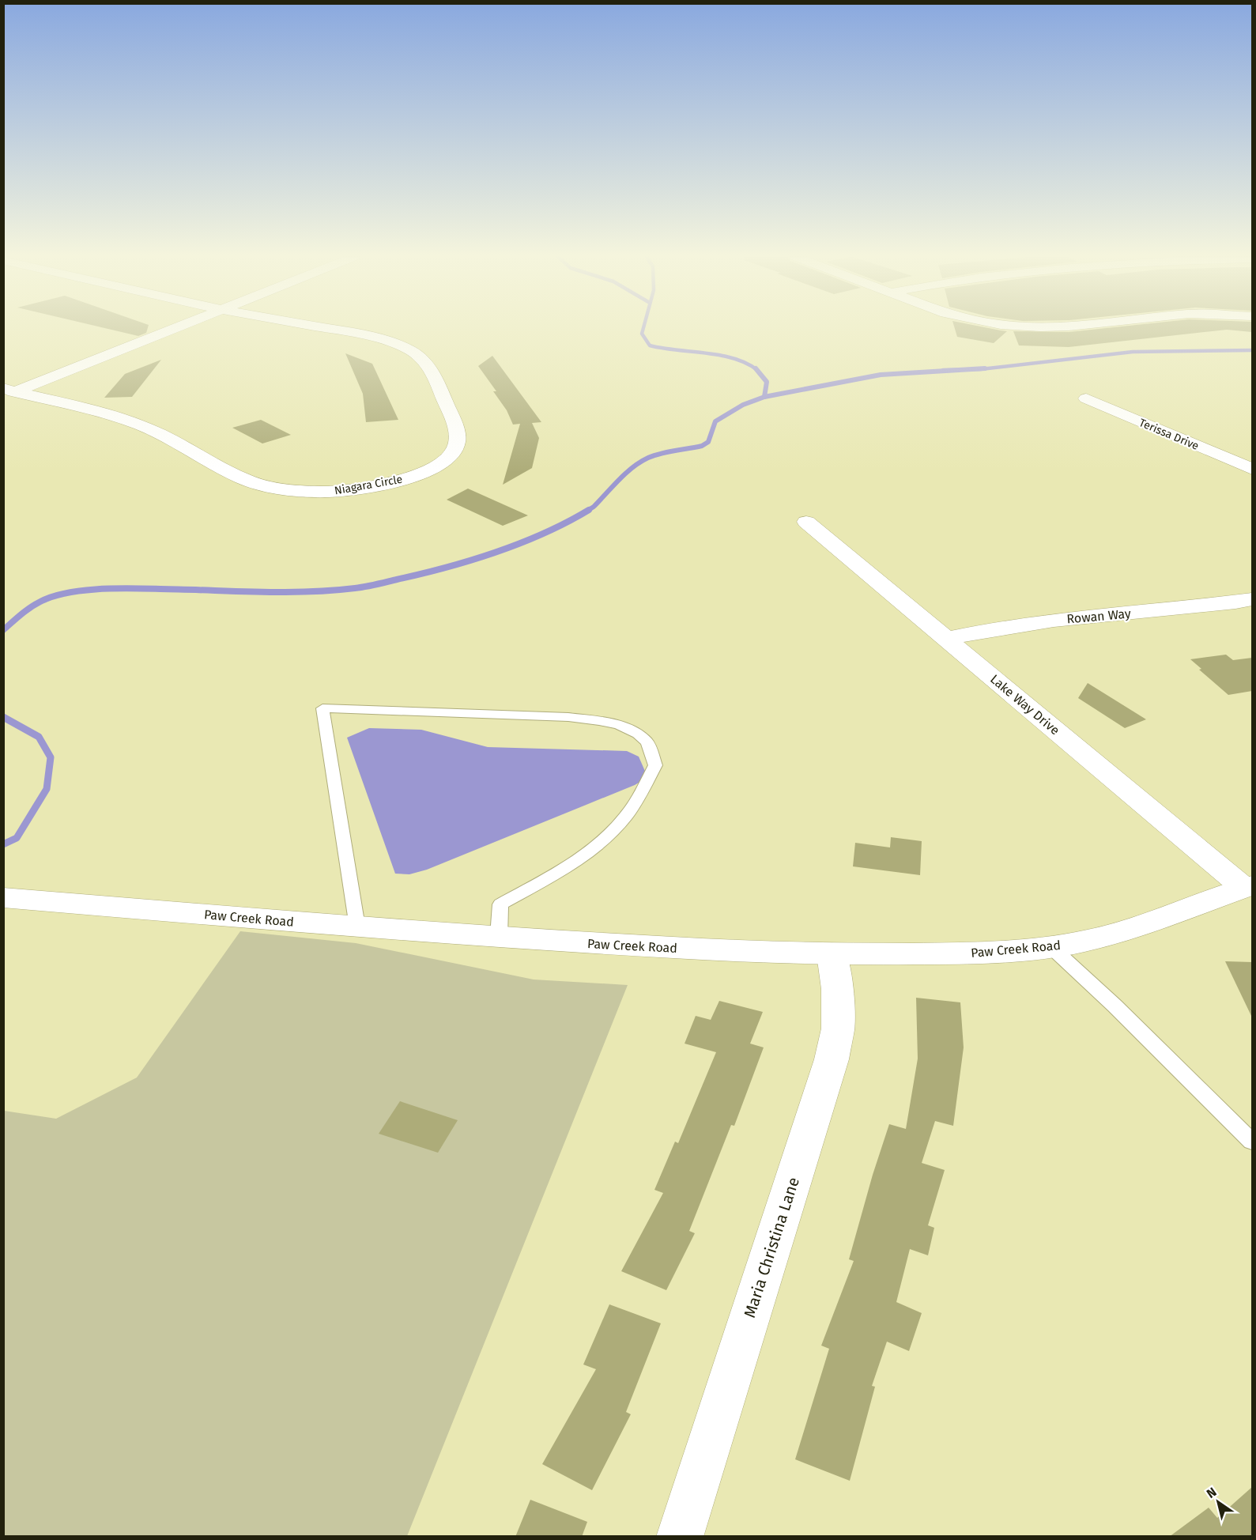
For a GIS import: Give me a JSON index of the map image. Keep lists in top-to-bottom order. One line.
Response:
{"streets":{"street":["Terissa Drive","Niagara Circle","Rowan Way","Lake Way Drive","Paw Creek Road","Maria Christina Lane"]},"crossings":[["Rowan Way","Lake Way Drive"],["Lake Way Drive","Paw Creek Road"],["Paw Creek Road","Maria Christina Lane"]],"north":"top left"}
